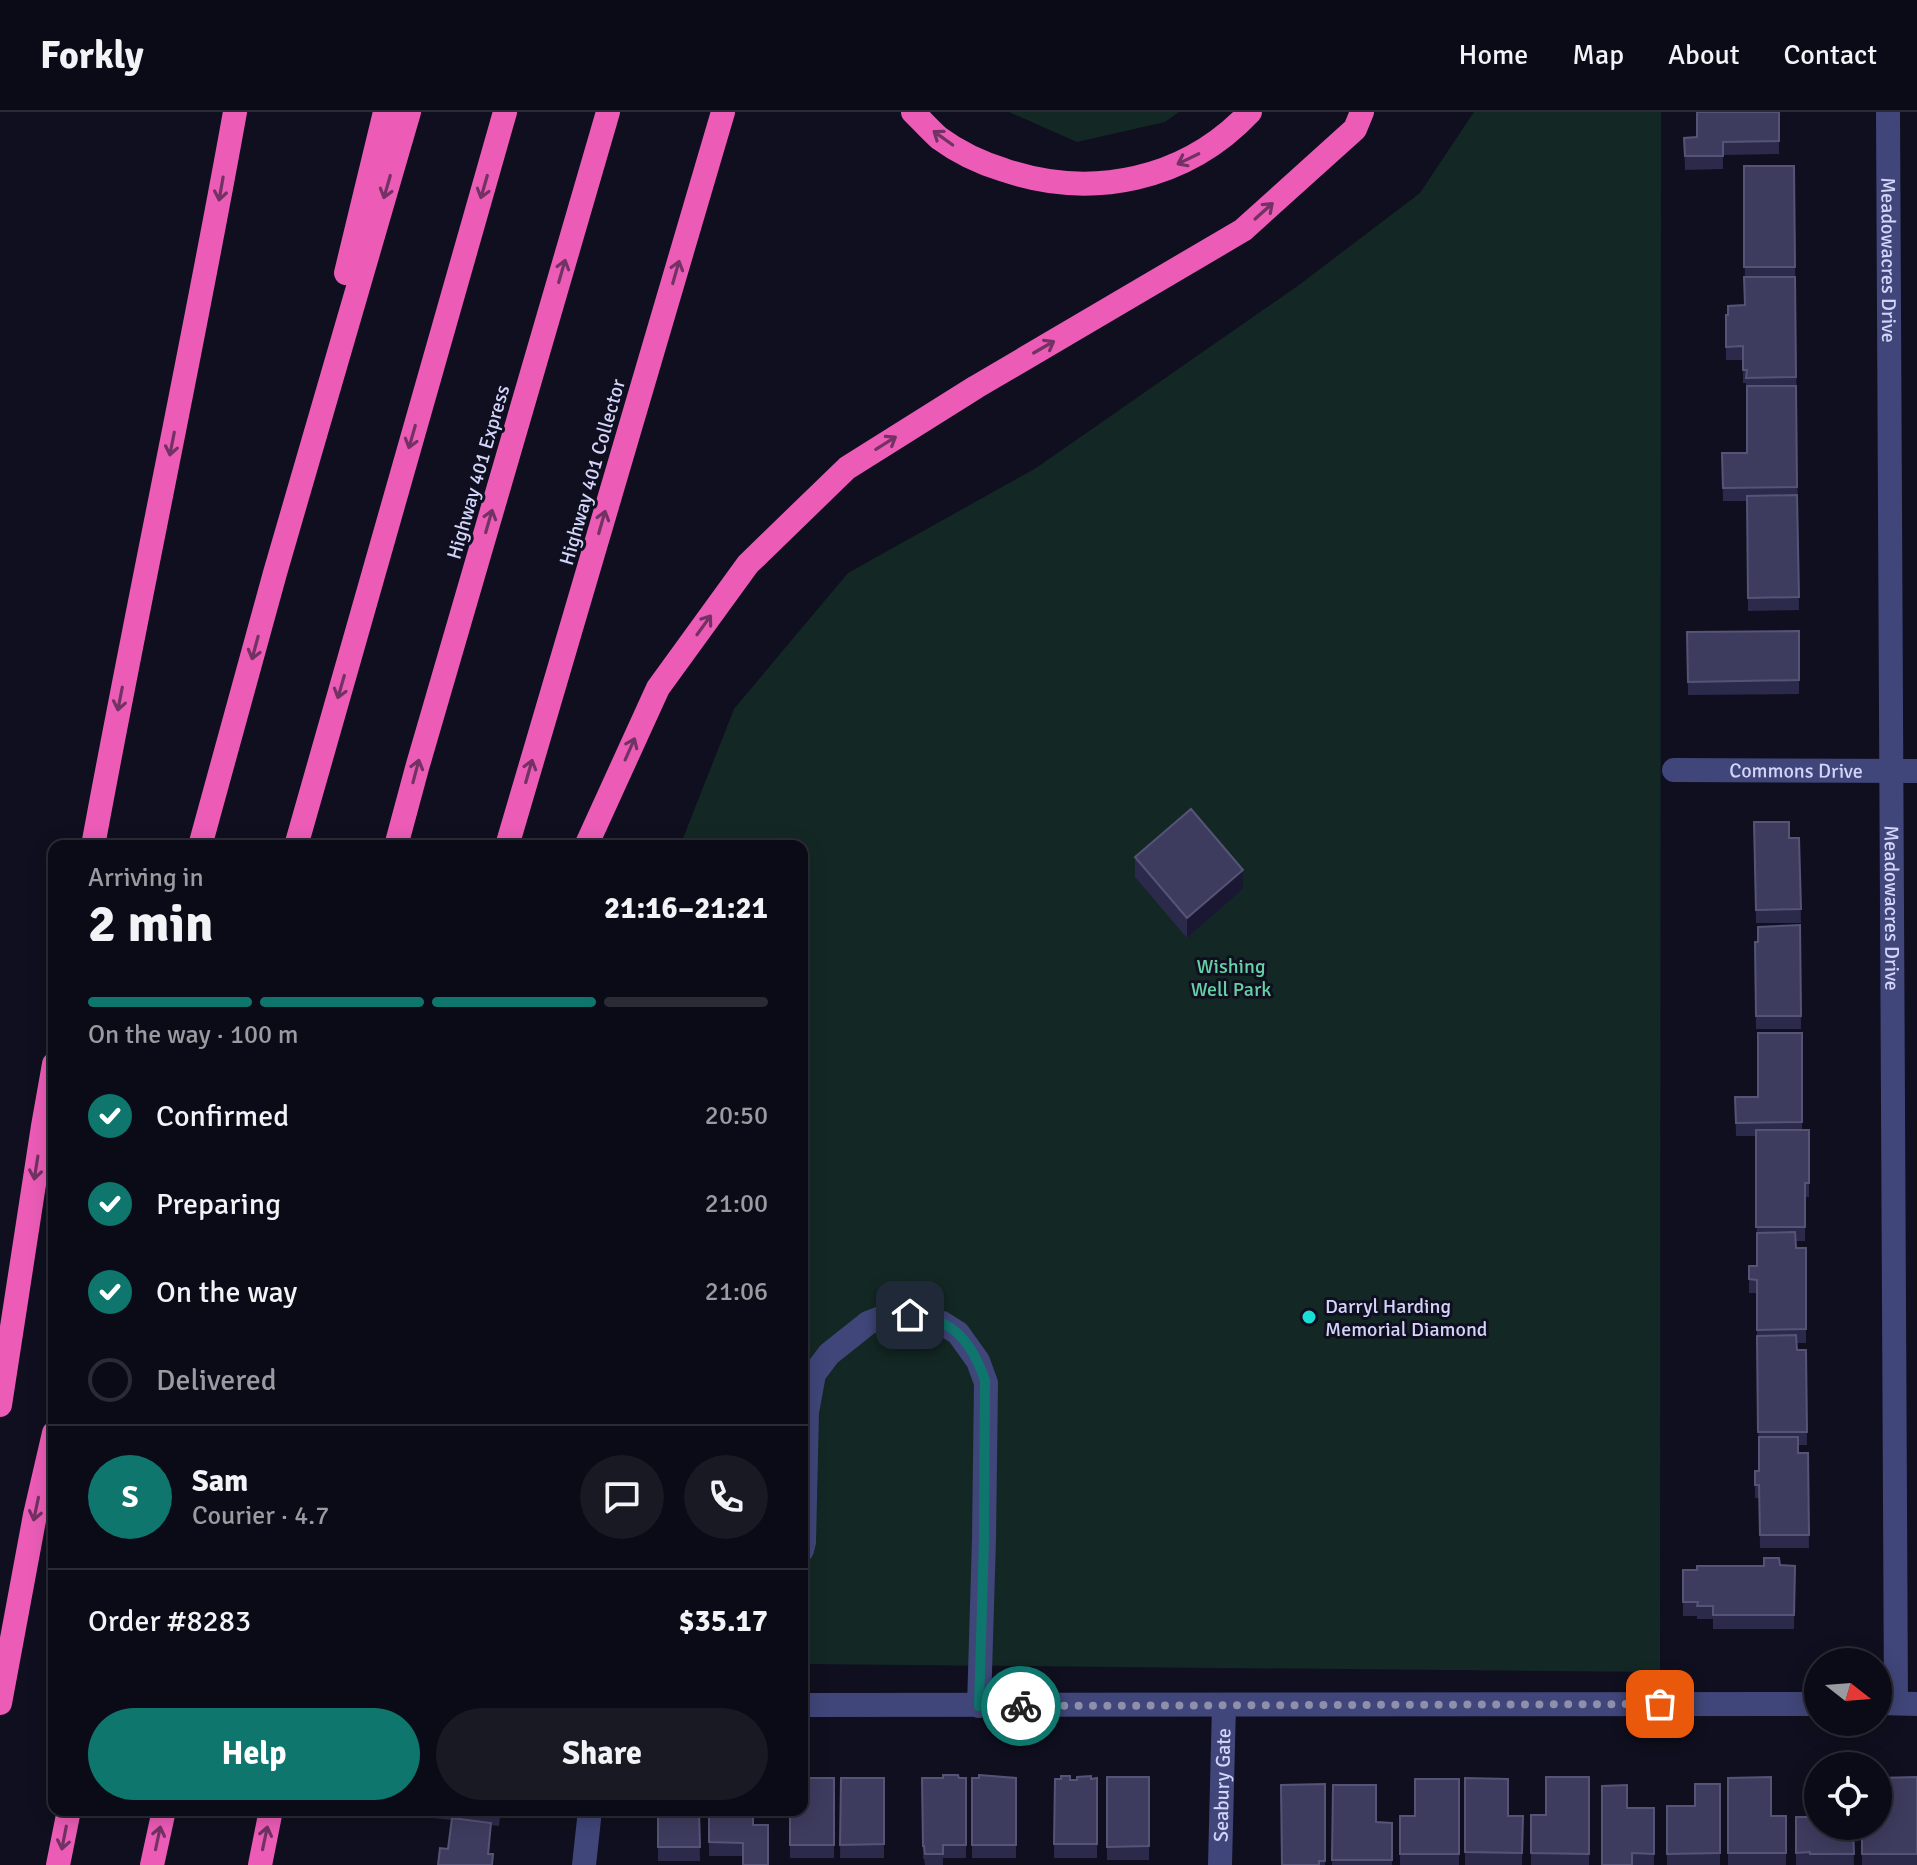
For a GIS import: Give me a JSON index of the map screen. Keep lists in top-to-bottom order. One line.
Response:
{"streets":{"highway":["Highway 401 Express","Highway 401 Collector"],"street":["Meadowacres Drive","Commons Drive","Seabury Gate"]},"crossings":[["Meadowacres Drive","Commons Drive"]],"parks":["Wishing Well Park"],"places":["Darryl Harding Memorial Diamond"],"north":"right","page":{"header":"Forkly","nav":["Home","Map","About","Contact"],"heading":["2 min","Arriving in","21:16–21:21"],"panel":["Sam","Courier · 4.7","Order #8283","$35.17"],"bar":"On the way · 100 m","list":[["Confirmed","20:50"],["Preparing","21:00"],["On the way","21:06"],"Delivered"],"round":"S","buttons":["Help","Share"]}}
